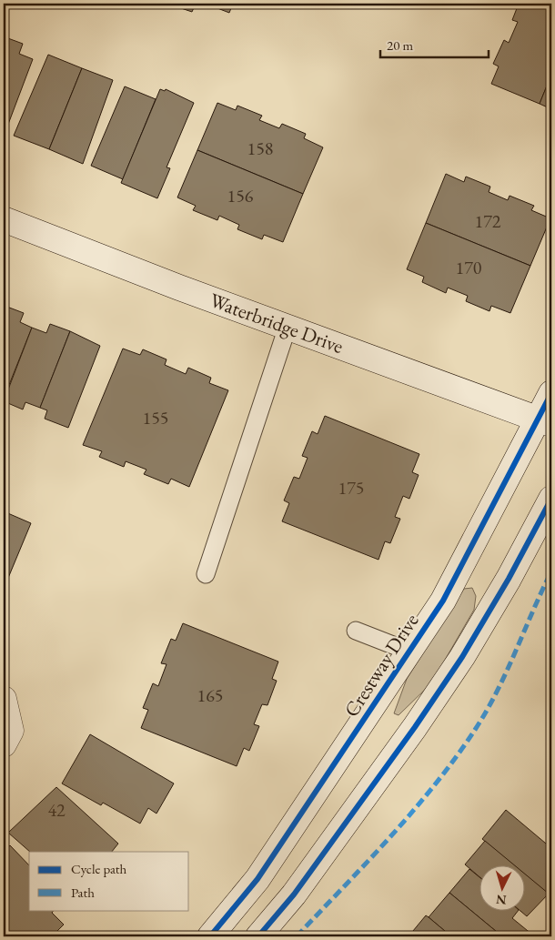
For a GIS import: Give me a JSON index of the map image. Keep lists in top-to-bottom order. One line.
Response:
{"streets":{"street":["Waterbridge Drive","Crestway Drive"]},"crossings":[["Waterbridge Drive","Crestway Drive"]],"house_numbers":["158","156","172","170","155","175","165","42"],"legend":["Cycle path","Path"],"scale_bar":"20 m","north":"bottom"}
